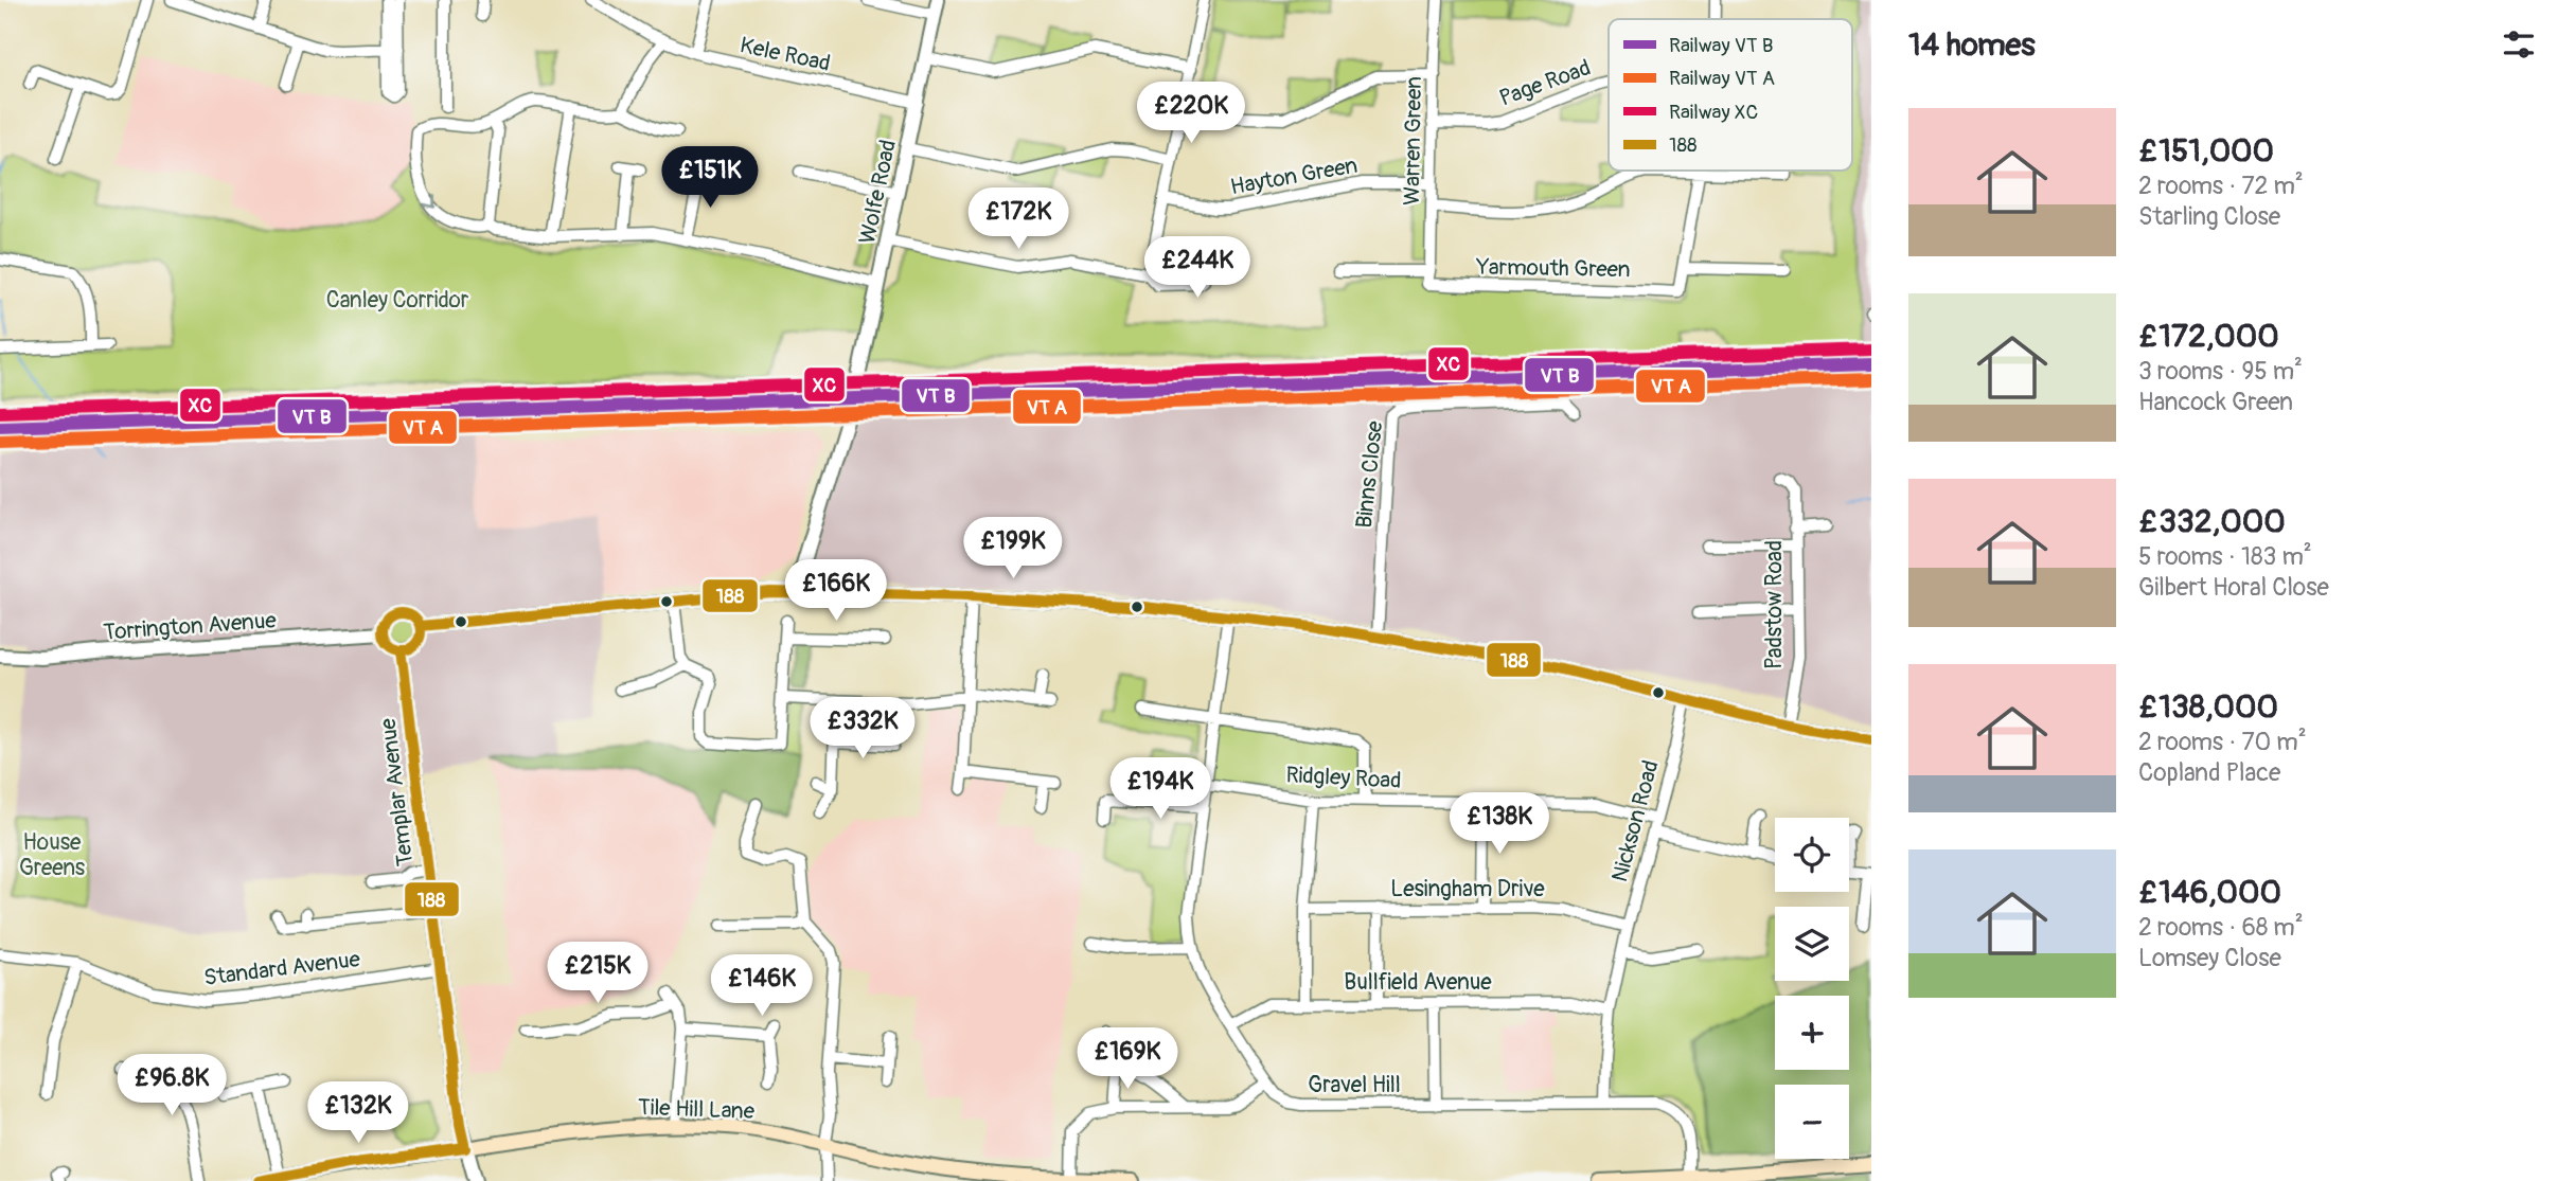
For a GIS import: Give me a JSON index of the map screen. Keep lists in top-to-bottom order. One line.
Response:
{"streets":{"main road":["Tile Hill Lane"],"street":["Kele Road","Page Road","Warren Green","Hayton Green","Wolfe Road","Yarmouth Green","Binns Close","Padstow Road","Torrington Avenue","Ridgley Road","Templar Avenue","Nickson Road","Lesingham Drive","Standard Avenue","Bullfield Avenue","Gravel Hill"]},"crossings":[["Kele Road","Wolfe Road"],["Page Road","Warren Green"],["Warren Green","Hayton Green"],["Warren Green","Yarmouth Green"],["Torrington Avenue","Templar Avenue"],["Ridgley Road","Nickson Road"],["Ridgley Road","Gravel Hill"],["Templar Avenue","Standard Avenue"],["Templar Avenue","Tile Hill Lane"],["Nickson Road","Lesingham Drive"],["Nickson Road","Bullfield Avenue"],["Nickson Road","Gravel Hill"],["Bullfield Avenue","Gravel Hill"]],"parks":["Canley Corridor","House Greens"],"lines":["rail line XC","transit line 188"],"legend":["Railway VT B","Railway VT A","Railway XC","188"],"page":{"heading":"14 homes","price":["£220K","£151K","£172K","£244K","£199K","£166K","£332K","£194K","£138K","£215K","£146K","£169K","£96.8K","£132K"],"list":[{"name":"£151,000","note":"2 rooms · 72 m² · Starling Close"},{"name":"£172,000","note":"3 rooms · 95 m² · Hancock Green"},{"name":"£332,000","note":"5 rooms · 183 m² · Gilbert Horal Close"},{"name":"£138,000","note":"2 rooms · 70 m² · Copland Place"},{"name":"£146,000","note":"2 rooms · 68 m² · Lomsey Close"}],"map_buttons":["+","−"]}}
